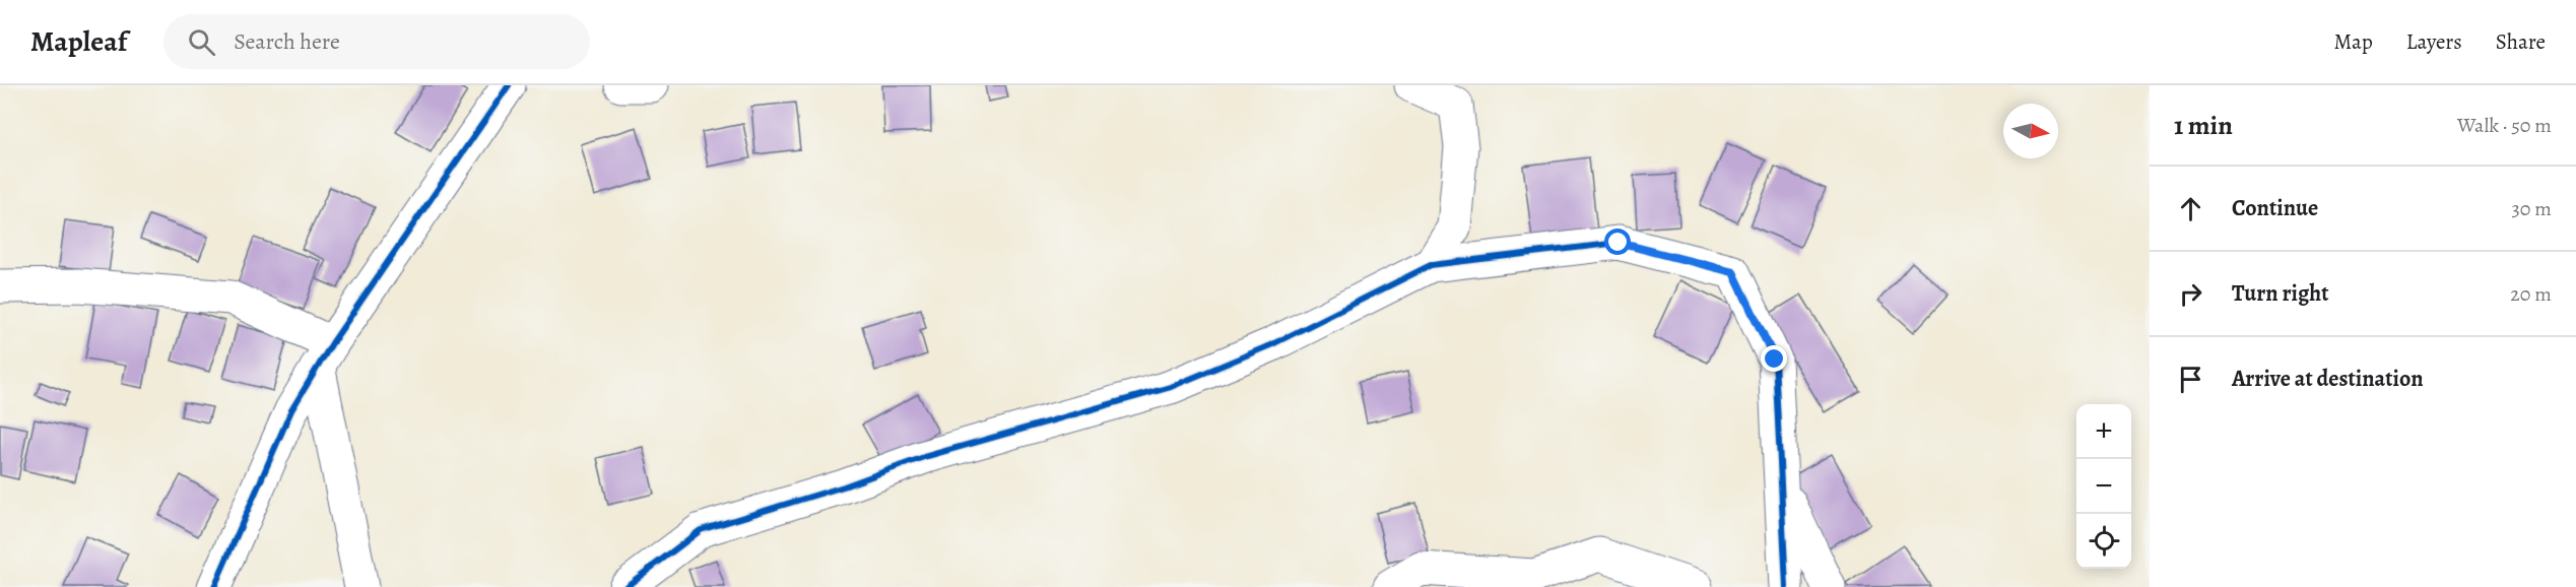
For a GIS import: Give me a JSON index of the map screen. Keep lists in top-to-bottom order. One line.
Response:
{"north":"right","page":{"header":"Mapleaf","search":"Search here","nav":["Map","Layers","Share"],"heading":["1 min","Walk · 50 m"],"list":[["Continue","30 m"],["Turn right","20 m"],"Arrive at destination"],"map_buttons":["+","−"]}}
